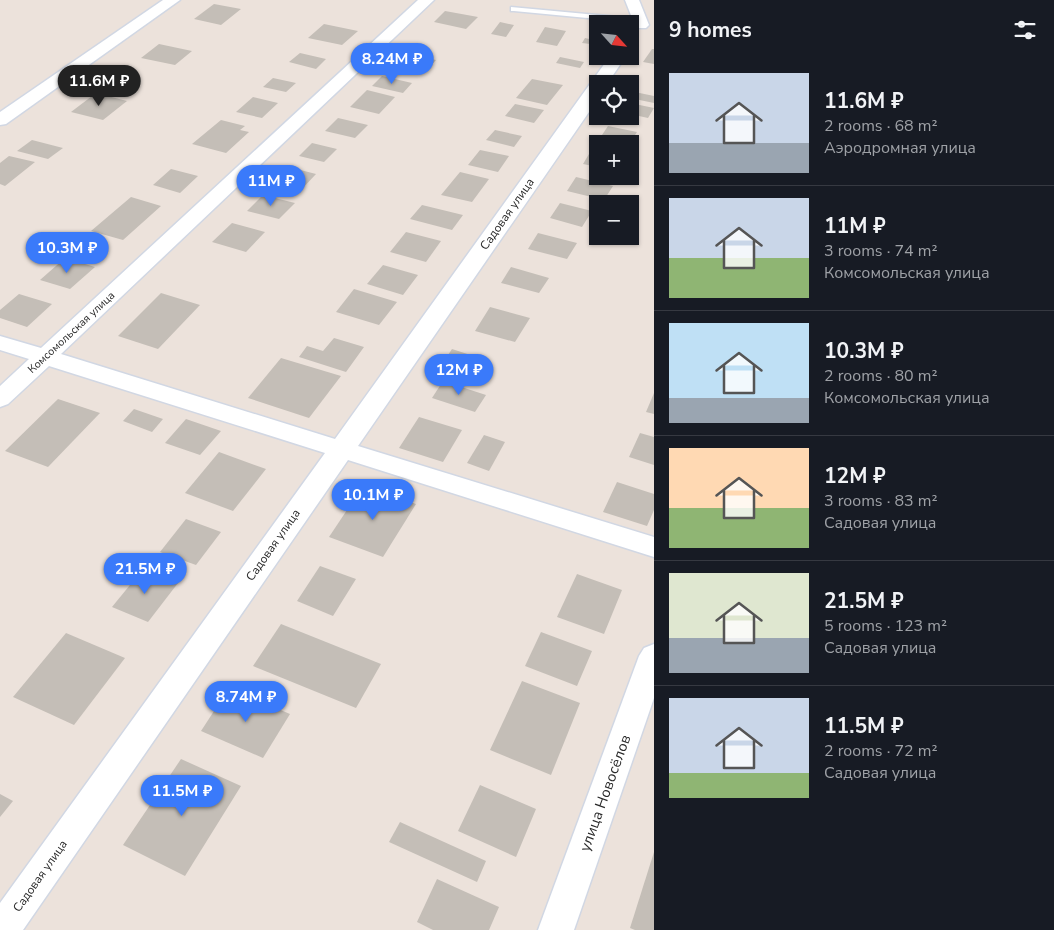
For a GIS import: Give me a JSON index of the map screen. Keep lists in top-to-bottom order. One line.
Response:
{"streets":{"street":["Садовая улица","Комсомольская улица","улица Новосёлов"]},"north":"bottom right","page":{"heading":"9 homes","map_buttons":["+","−"],"price":["8.24M ₽","11.6M ₽","11M ₽","10.3M ₽","12M ₽","10.1M ₽","21.5M ₽","8.74M ₽","11.5M ₽"],"list":[{"name":"11.6M ₽","note":"2 rooms · 68 m² · Аэродромная улица"},{"name":"11M ₽","note":"3 rooms · 74 m² · Комсомольская улица"},{"name":"10.3M ₽","note":"2 rooms · 80 m² · Комсомольская улица"},{"name":"12M ₽","note":"3 rooms · 83 m² · Садовая улица"},{"name":"21.5M ₽","note":"5 rooms · 123 m² · Садовая улица"},{"name":"11.5M ₽","note":"2 rooms · 72 m² · Садовая улица"}]}}
